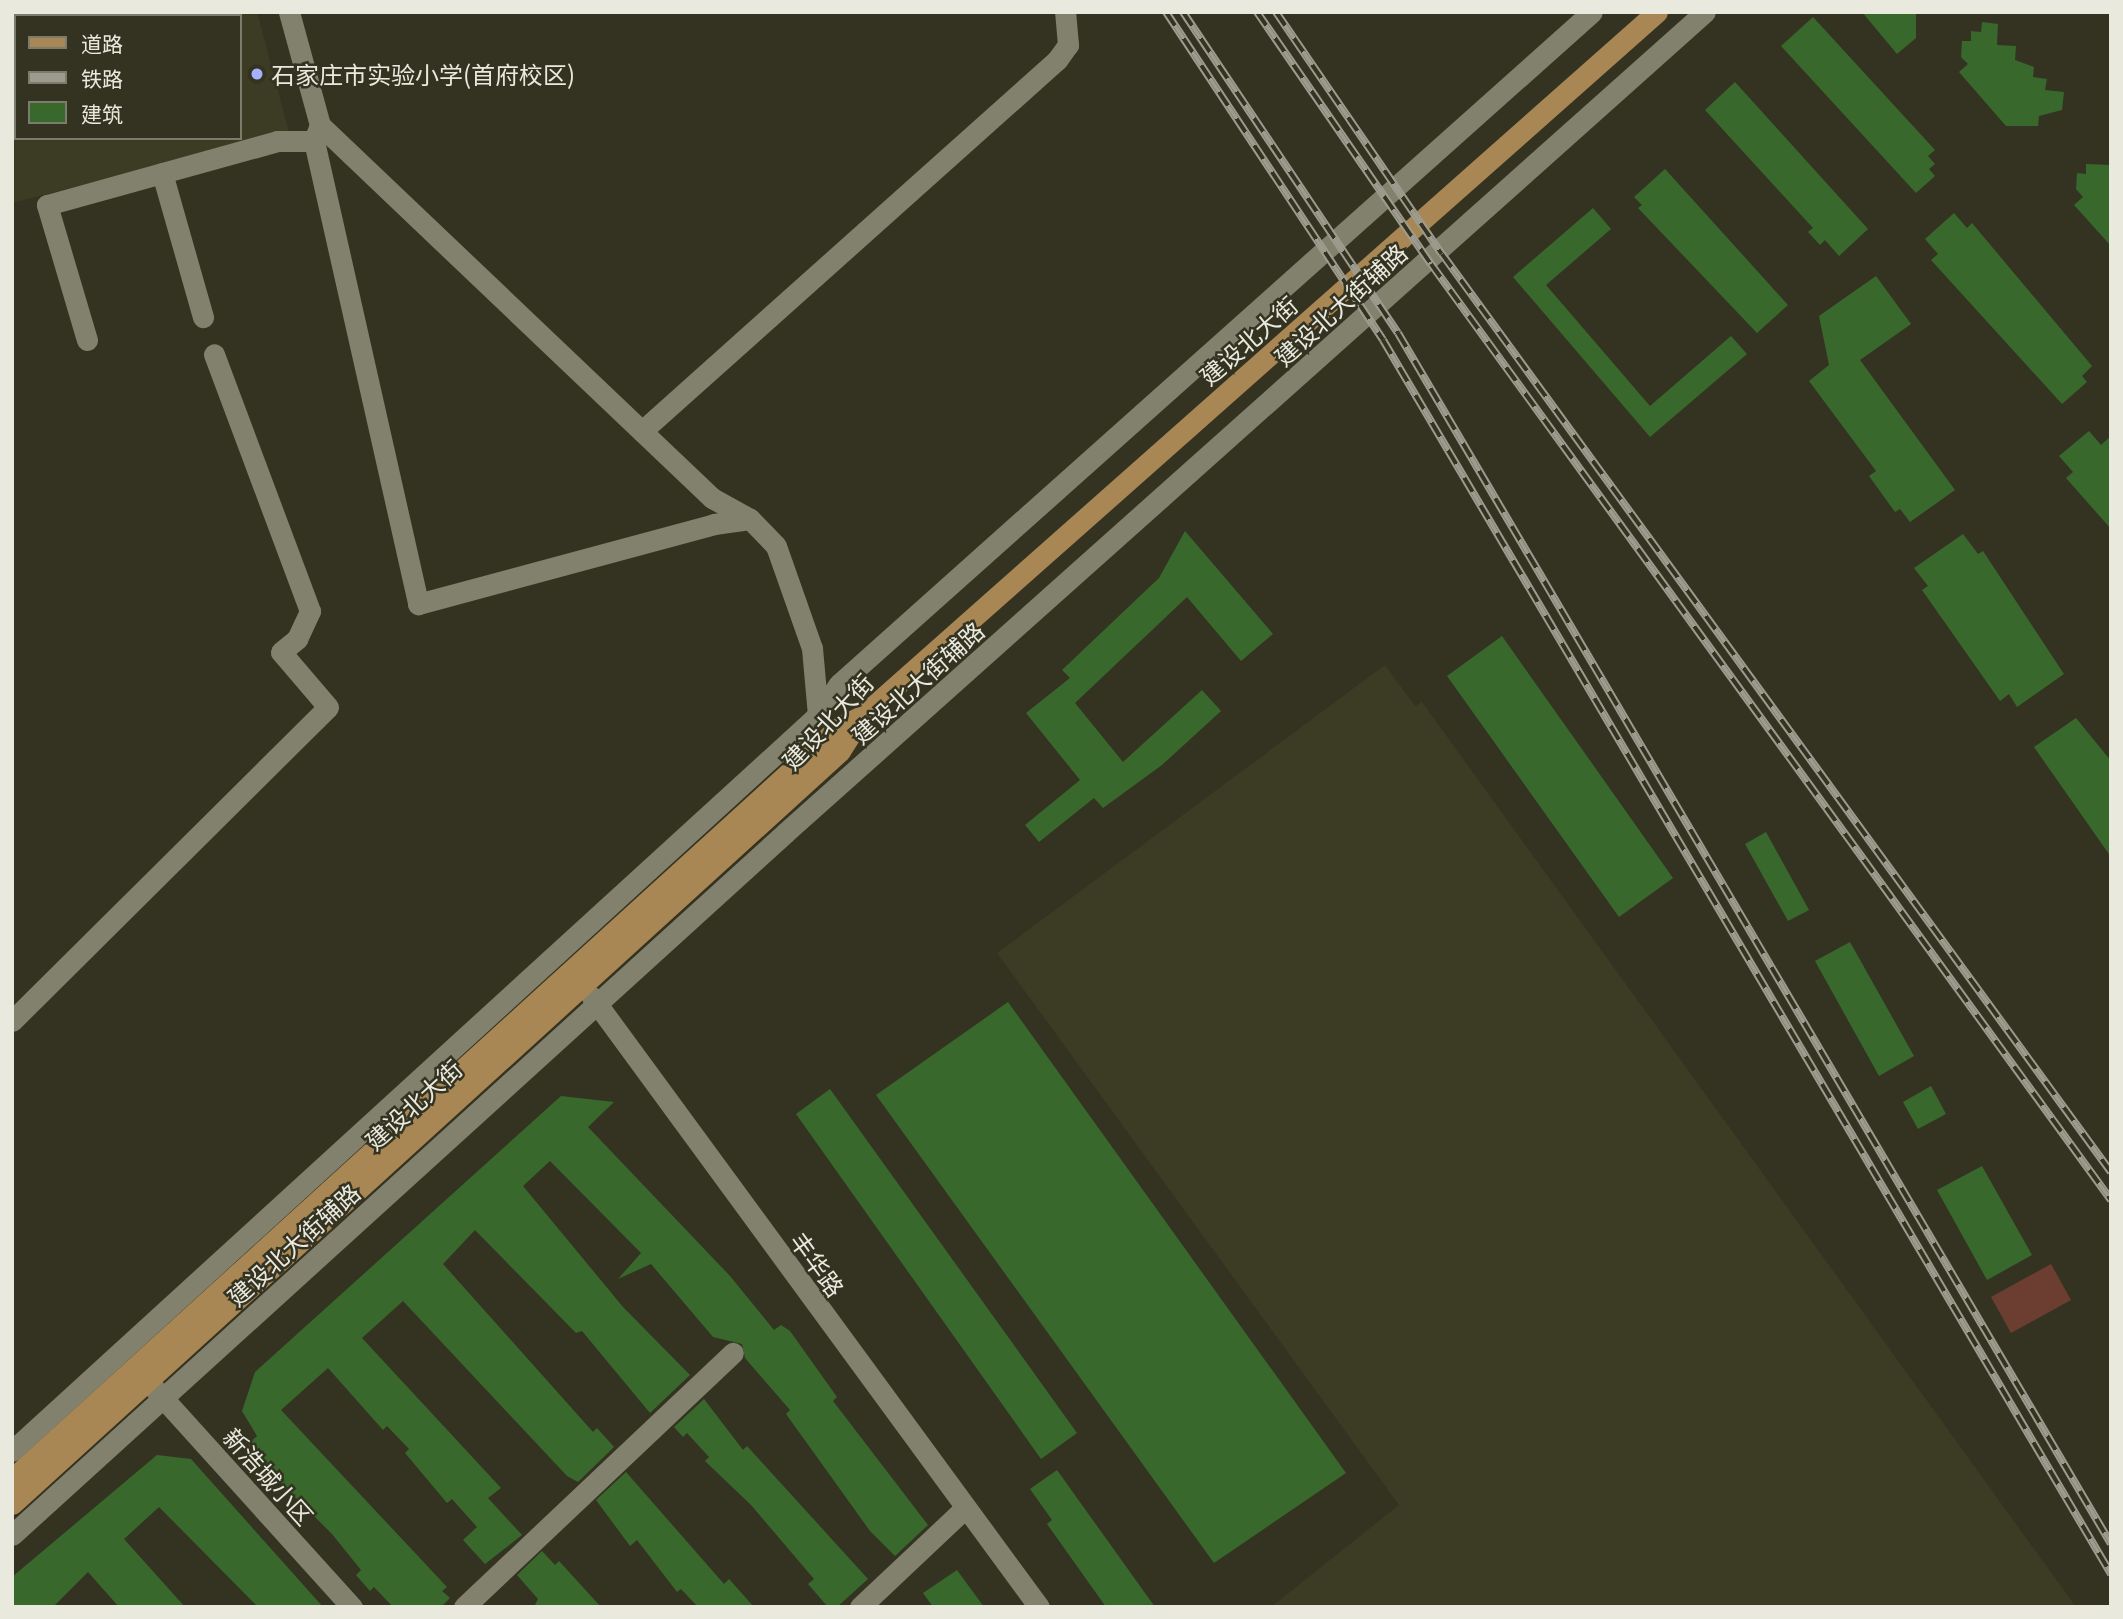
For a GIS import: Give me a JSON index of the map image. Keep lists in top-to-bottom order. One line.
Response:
{"streets":{"main road":["建设北大街"],"street":["建设北大街辅路","丰华路","新浩城小区"]},"crossings":[["建设北大街辅路","丰华路"],["建设北大街辅路","新浩城小区"],["建设北大街","丰华路"],["建设北大街","新浩城小区"]],"places":["石家庄市实验小学(首府校区)"],"legend":["道路","铁路","建筑"]}
